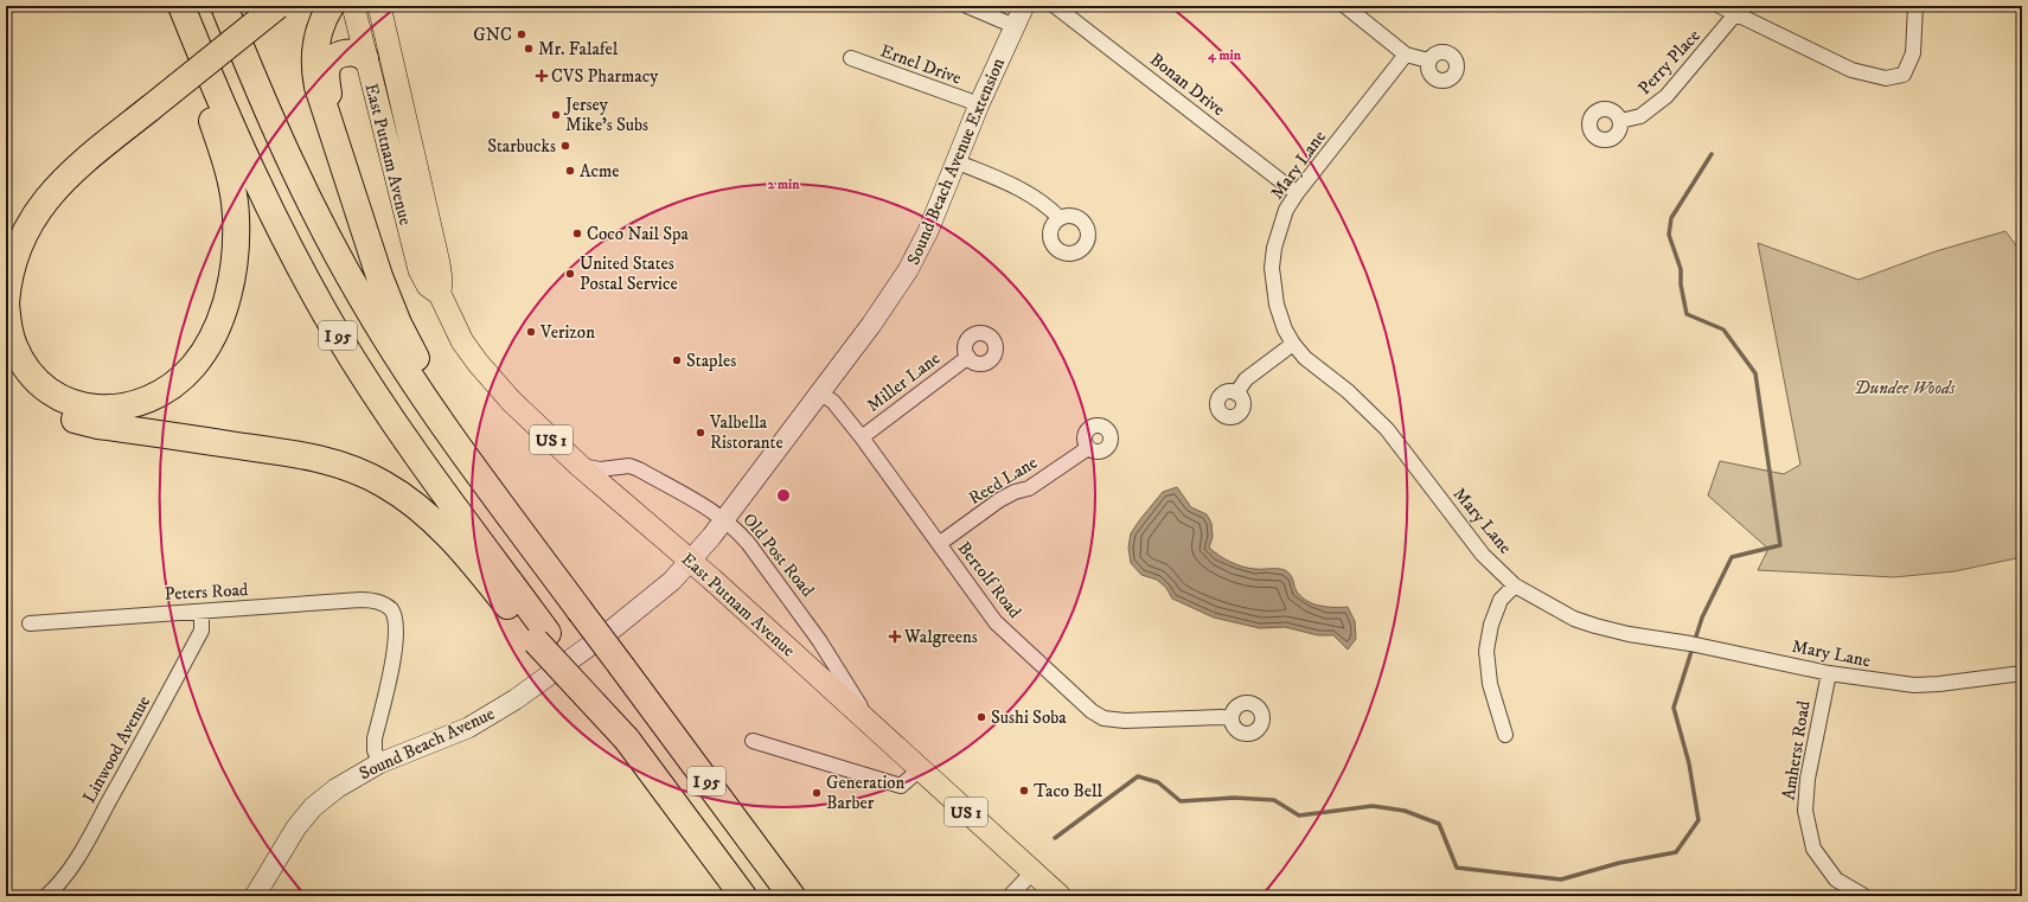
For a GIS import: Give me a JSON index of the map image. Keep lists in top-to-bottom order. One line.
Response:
{"streets":{"highway":["I 95"],"main road":["East Putnam Avenue","US 1"],"street":["Perry Place","Ernel Drive","Bonan Drive","Sound Beach Avenue Extension","Mary Lane","Miller Lane","Reed Lane","Old Post Road","Bertolf Road","Peters Road","Sound Beach Avenue","Linwood Avenue","Amherst Road"]},"crossings":[["Ernel Drive","Sound Beach Avenue Extension"],["Bonan Drive","Mary Lane"],["East Putnam Avenue","Sound Beach Avenue Extension"],["East Putnam Avenue","Old Post Road"],["East Putnam Avenue","Sound Beach Avenue"],["Sound Beach Avenue Extension","Old Post Road"],["Sound Beach Avenue Extension","Bertolf Road"],["Sound Beach Avenue Extension","Sound Beach Avenue"],["Mary Lane","Amherst Road"],["Miller Lane","Bertolf Road"],["Reed Lane","Bertolf Road"],["Peters Road","Sound Beach Avenue"],["Peters Road","Linwood Avenue"]],"parks":["Dundee Woods"],"places":{"other":["GNC","Mr. Falafel","Jersey Mike's Subs","Starbucks","Acme","Coco Nail Spa","United States Postal Service","Verizon","Staples","Valbella Ristorante","Sushi Soba","Taco Bell","Generation Barber"],"health":["CVS Pharmacy","Walgreens"]},"rings":["4 min","2 min"]}
